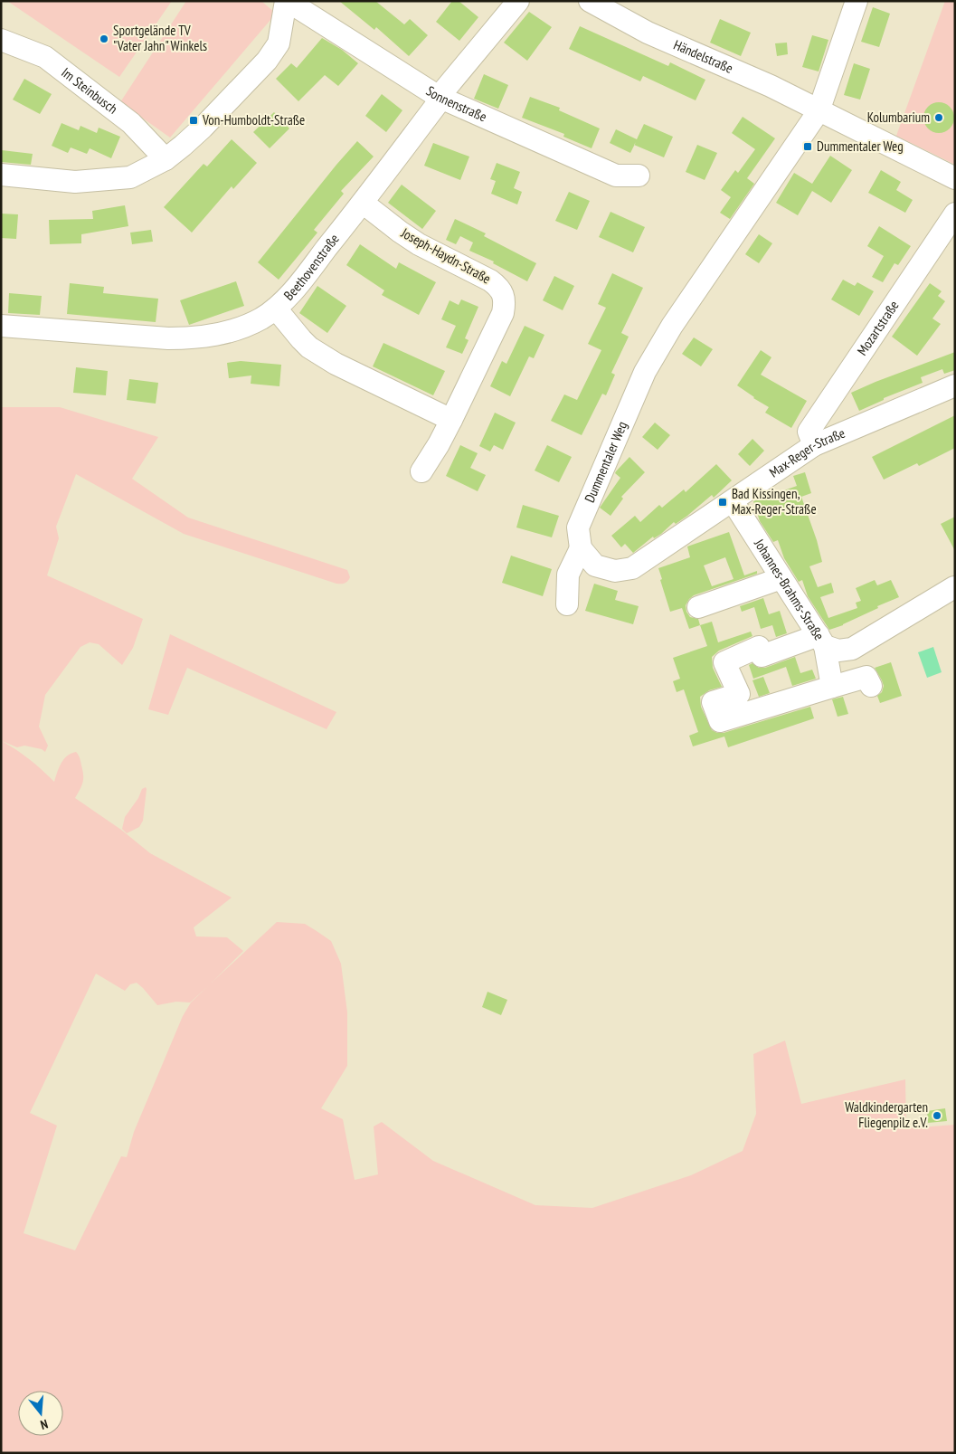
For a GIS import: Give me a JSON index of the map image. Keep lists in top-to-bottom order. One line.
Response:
{"streets":{"street":["Händelstraße","Im Steinbusch","Sonnenstraße","Joseph-Haydn-Straße","Beethovenstraße","Mozartstraße","Max-Reger-Straße","Dummentaler Weg","Johannes-Brahms-Straße"]},"crossings":[["Händelstraße","Dummentaler Weg"],["Sonnenstraße","Beethovenstraße"],["Joseph-Haydn-Straße","Beethovenstraße"],["Mozartstraße","Max-Reger-Straße"],["Max-Reger-Straße","Dummentaler Weg"],["Max-Reger-Straße","Johannes-Brahms-Straße"]],"places":{"other":["Sportgelände TV \"Vater Jahn\" Winkels","Kolumbarium","Waldkindergarten Fliegenpilz e.V."],"transit":["Von-Humboldt-Straße","Dummentaler Weg","Bad Kissingen, Max-Reger-Straße"]},"north":"bottom"}
